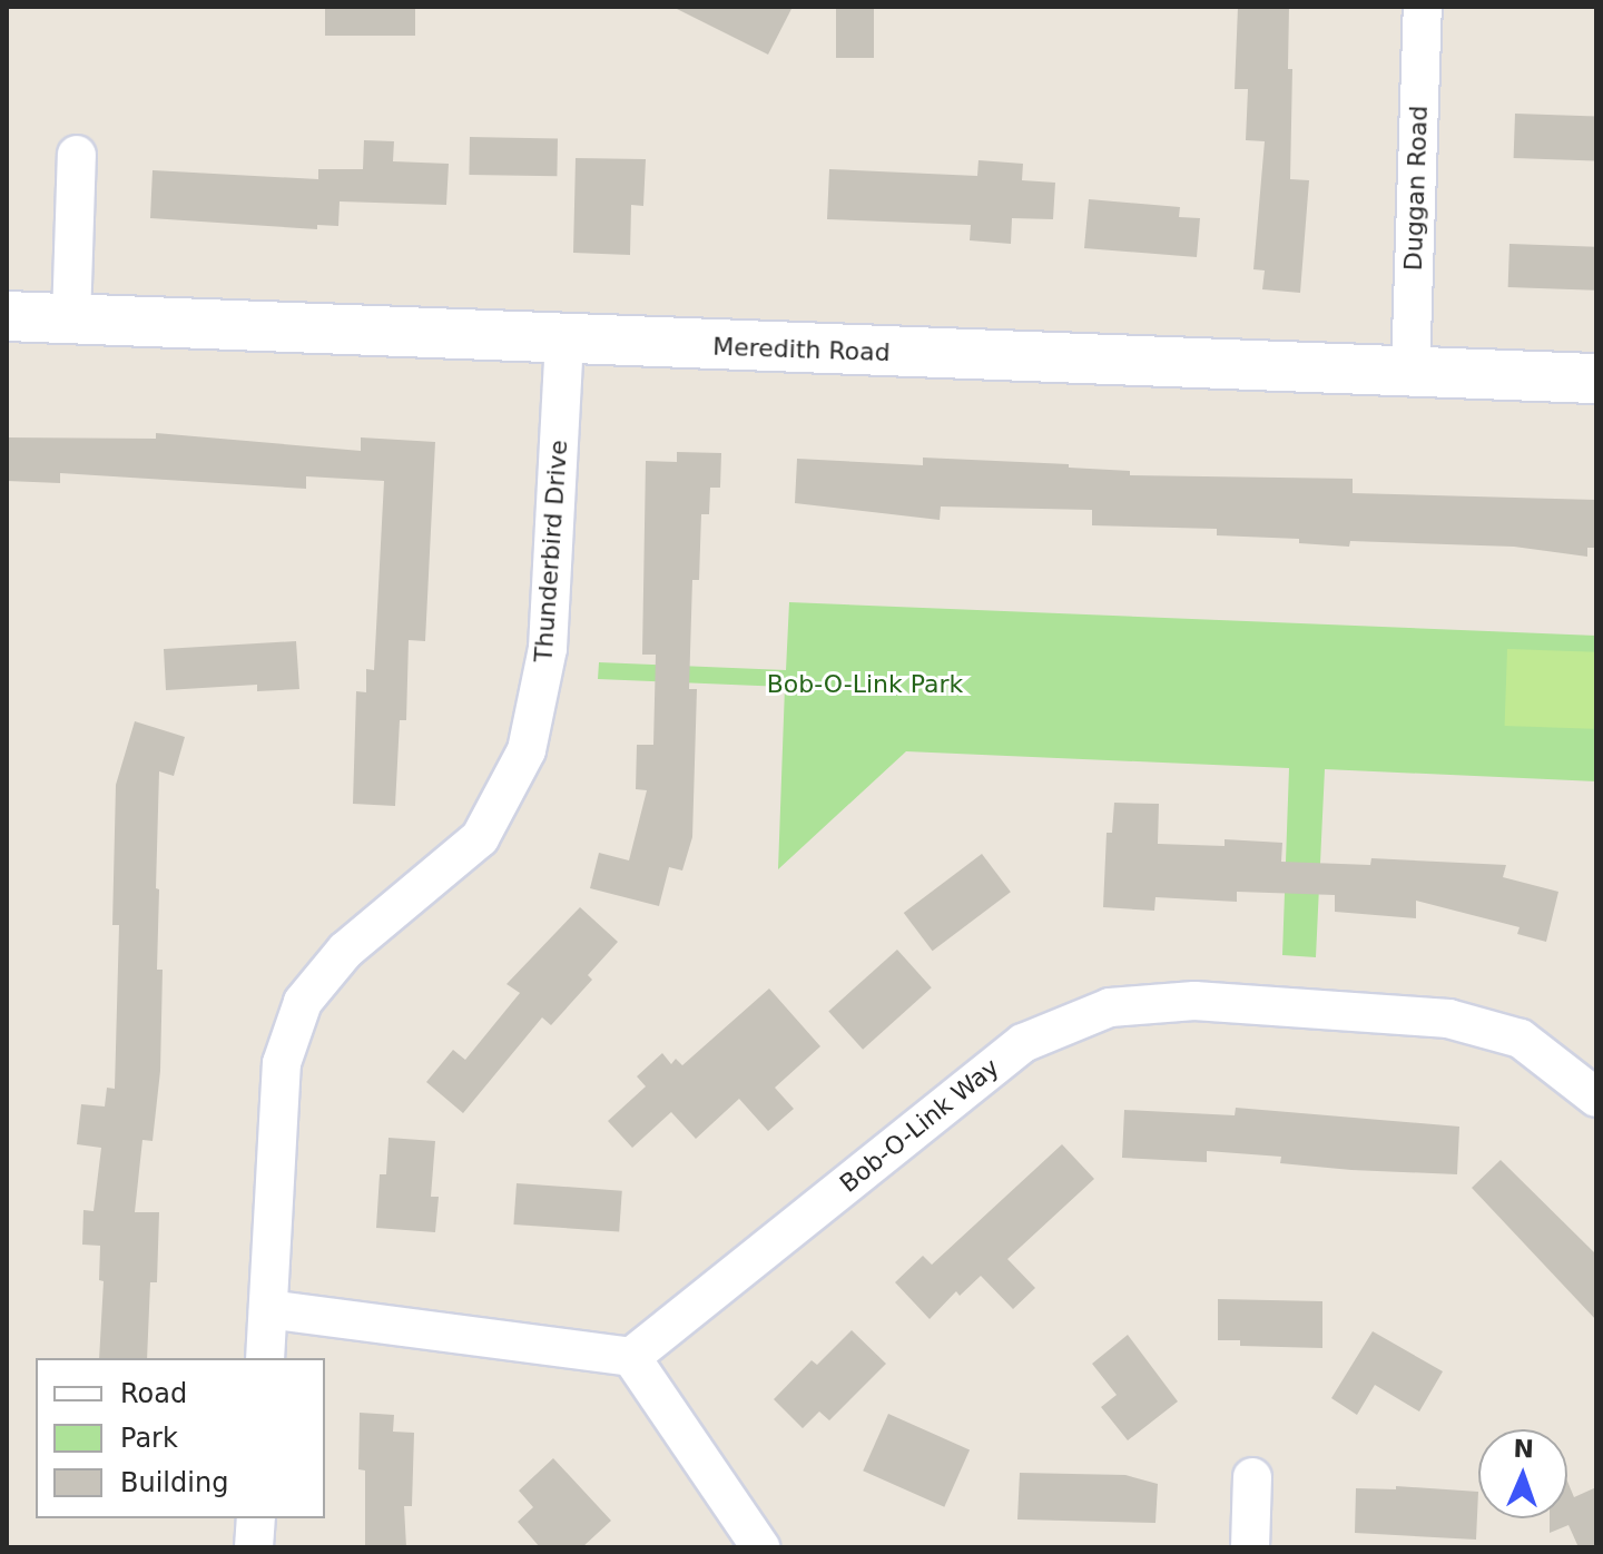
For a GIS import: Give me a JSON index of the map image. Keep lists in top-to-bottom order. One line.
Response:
{"streets":{"street":["Duggan Road","Meredith Road","Thunderbird Drive","Bob-O-Link Way"]},"crossings":[["Duggan Road","Meredith Road"],["Meredith Road","Thunderbird Drive"]],"parks":["Bob-O-Link Park"],"legend":["Road","Park","Building"],"north":"top"}
